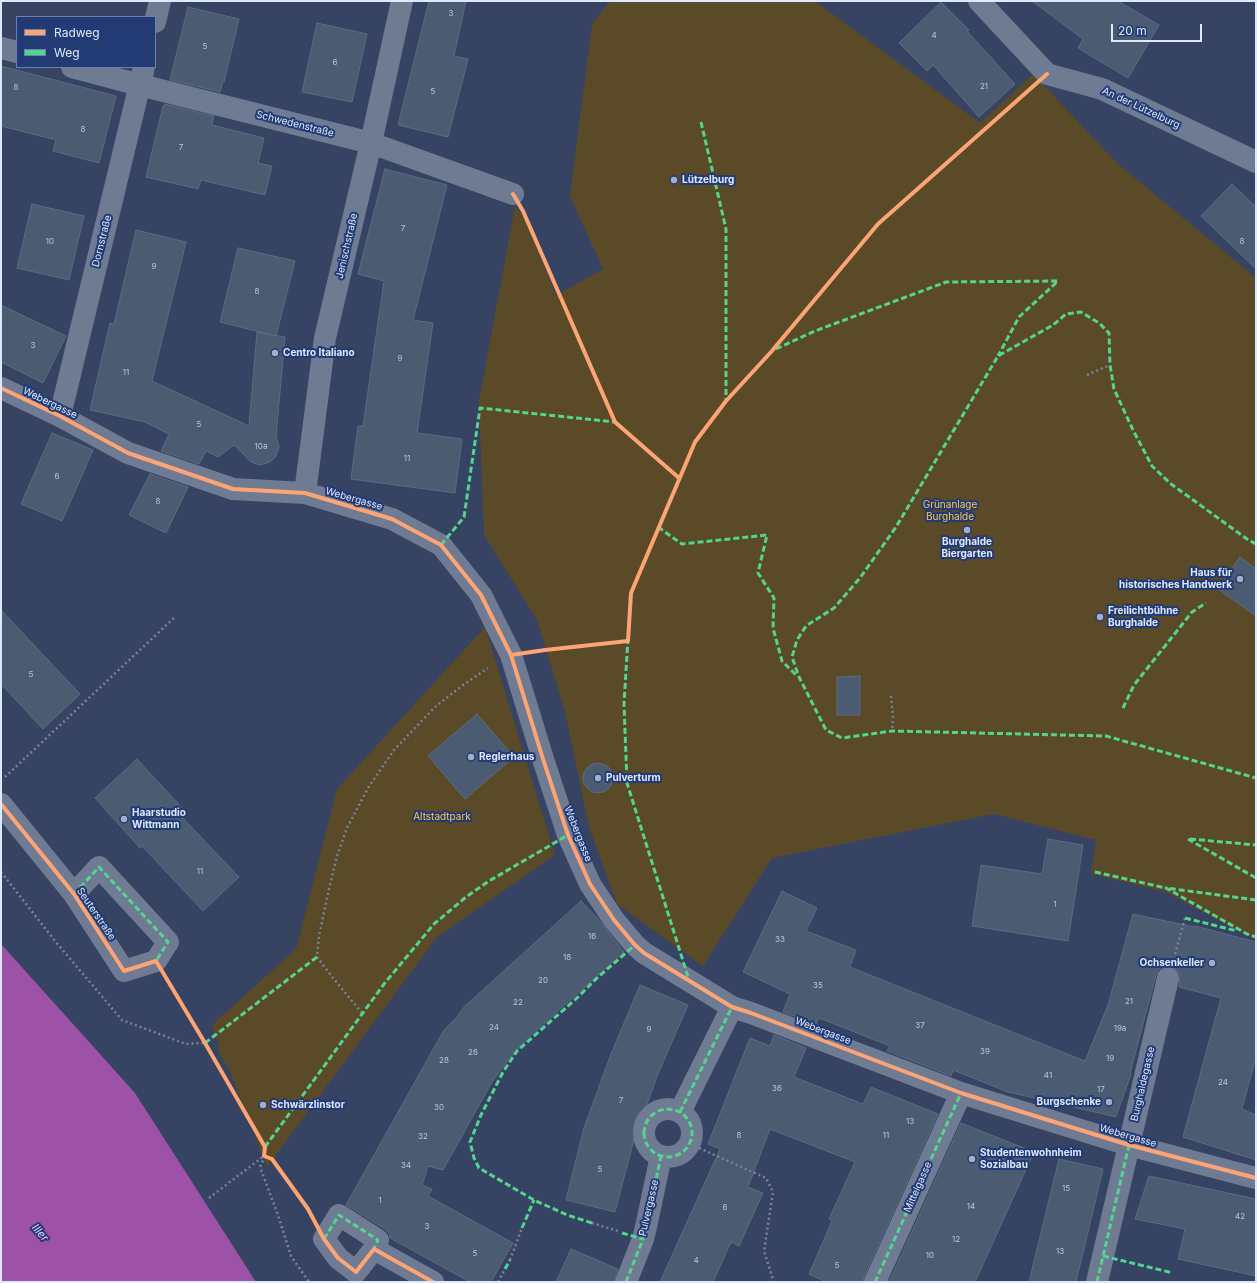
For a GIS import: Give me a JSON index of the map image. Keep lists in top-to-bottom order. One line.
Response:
{"streets":{"street":["An der Lützelburg","Schwedenstraße","Dornstraße","Jenischstraße","Webergasse","Seuterstraße","Burghaldegasse","Mittelgasse","Pulvergasse"]},"crossings":[["Schwedenstraße","Dornstraße"],["Schwedenstraße","Jenischstraße"],["Dornstraße","Webergasse"],["Jenischstraße","Webergasse"],["Webergasse","Burghaldegasse"],["Webergasse","Mittelgasse"]],"water":["Iller"],"parks":["Grünanlage Burghalde","Altstadtpark"],"places":["Lützelburg","Centro Italiano","Burghalde Biergarten","Haus für historisches Handwerk","Freilichtbühne Burghalde","Reglerhaus","Pulverturm","Haarstudio Wittmann","Ochsenkeller","Burgschenke","Schwärzlinstor","Studentenwohnheim Sozialbau"],"house_numbers":["3","4","5","6","21","8","5","8","7","7","10","8","9","8","3","9","11","5","10a","11","6","8","5","11","1","16","33","18","20","35","21","22","37","24","19a","9","39","26","19","28","41","24","36","17","7","30","13","8","11","32","34","5","15","1","14","6","42","3","12","13","5","10","4","5"],"legend":["Radweg","Weg"],"scale_bar":"20 m"}
